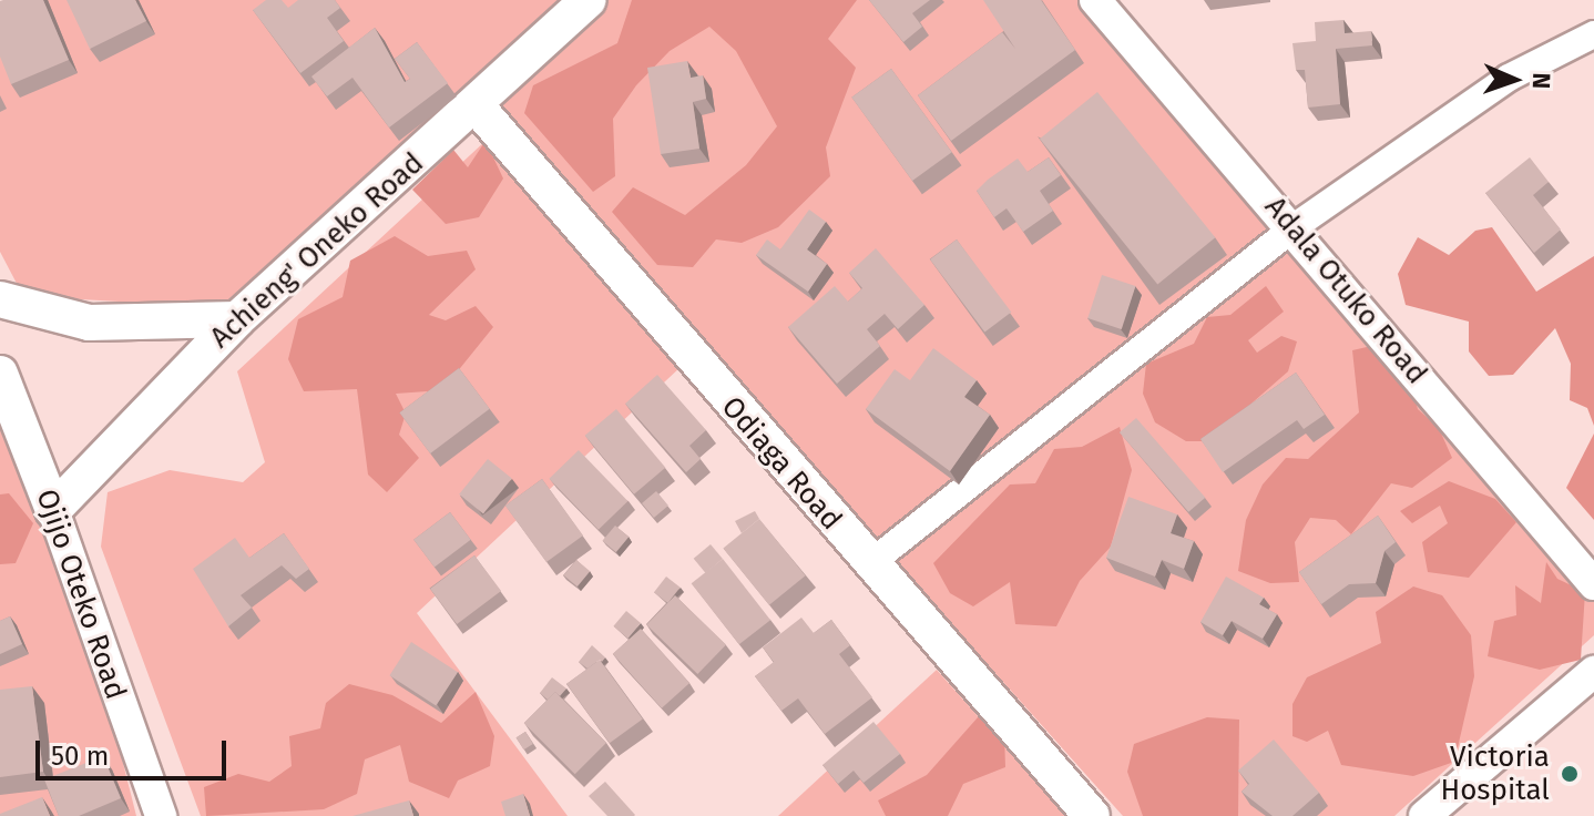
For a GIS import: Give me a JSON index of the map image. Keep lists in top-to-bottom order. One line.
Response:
{"streets":{"main road":["Achieng' Oneko Road","Odiaga Road","Ojijo Oteko Road"],"street":["Adala Otuko Road"]},"crossings":[["Achieng' Oneko Road","Odiaga Road"],["Achieng' Oneko Road","Ojijo Oteko Road"]],"places":["Victoria Hospital"],"scale_bar":"50 m","north":"right"}
